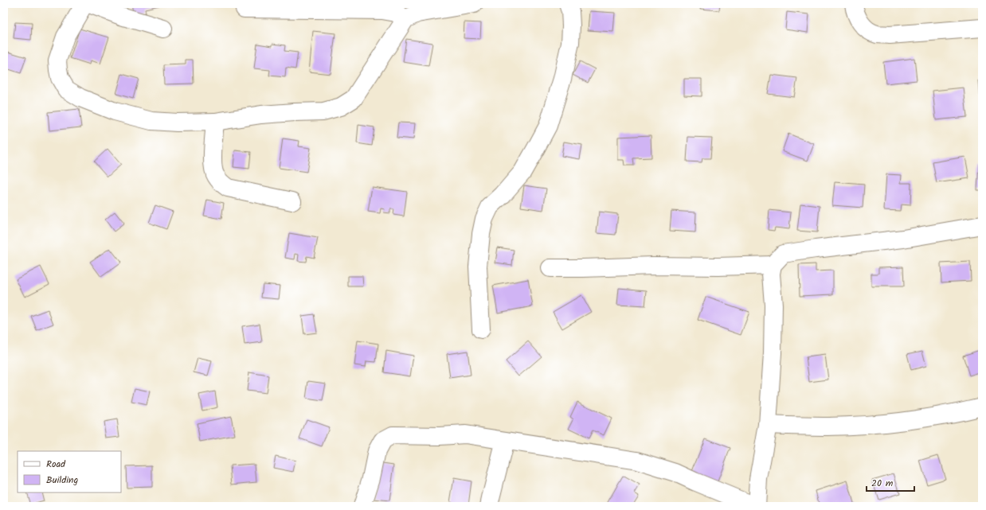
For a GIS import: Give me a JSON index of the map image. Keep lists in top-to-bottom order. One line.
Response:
{"legend":["Road","Building"],"scale_bar":"20 m"}
